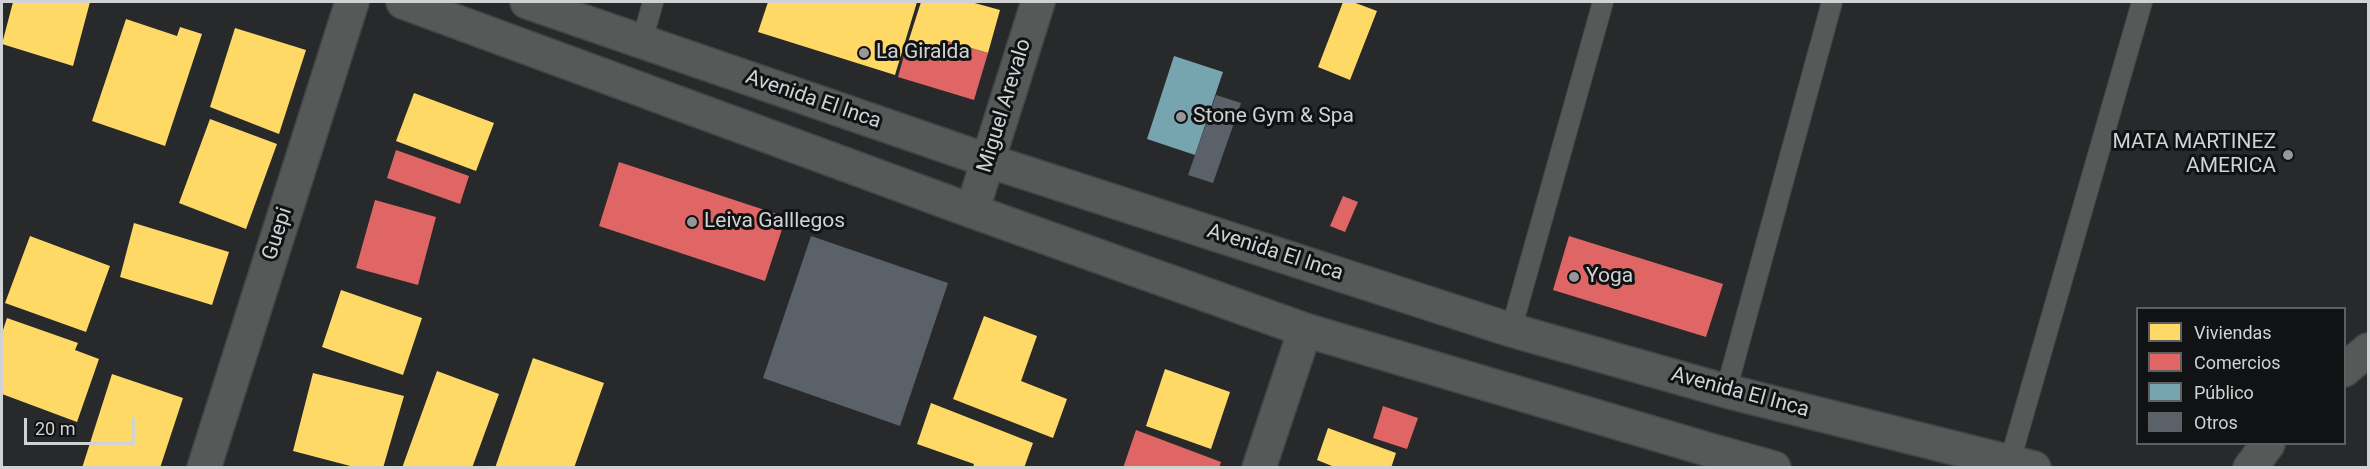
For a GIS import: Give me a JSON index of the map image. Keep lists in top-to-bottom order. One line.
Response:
{"streets":{"main road":["Avenida El Inca","Miguel Arevalo","Guepi"]},"crossings":[["Avenida El Inca","Miguel Arevalo"]],"places":["La Giralda","Stone Gym & Spa","MATA MARTINEZ AMERICA","Leiva Galllegos","Yoga"],"legend":["Viviendas","Comercios","Público","Otros"],"scale_bar":"20 m"}
